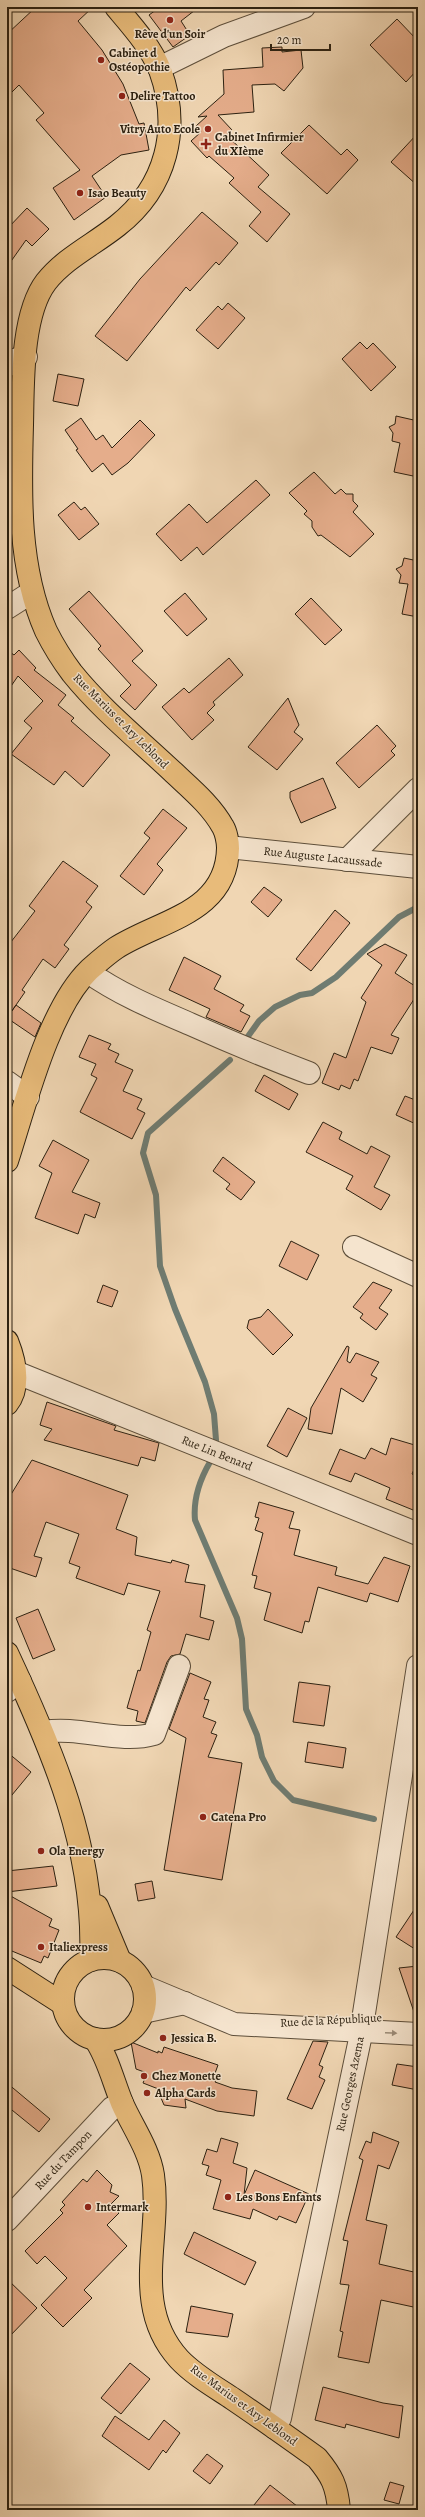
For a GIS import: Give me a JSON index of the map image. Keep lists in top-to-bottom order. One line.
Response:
{"streets":{"main road":["Rue Marius et Ary Leblond"],"street":["Rue Auguste Lacaussade","Rue Lin Benard","Rue de la République","Rue Georges Azema","Rue du Tampon"]},"crossings":[["Rue Marius et Ary Leblond","Rue Auguste Lacaussade"],["Rue Marius et Ary Leblond","Rue de la République"],["Rue Marius et Ary Leblond","Rue Georges Azema"],["Rue Marius et Ary Leblond","Rue du Tampon"],["Rue de la République","Rue Georges Azema"]],"places":{"other":["Rêve d'un Soir","Cabinet d Ostéopothie","Delire Tattoo","Vitry Auto Ecole","Isao Beauty","Catena Pro","Ola Energy","Italiexpress","Jessica B.","Chez Monette","Alpha Cards","Les Bons Enfants","Intermark"],"health":["Cabinet Infirmier du XIème"]},"scale_bar":"20 m"}
